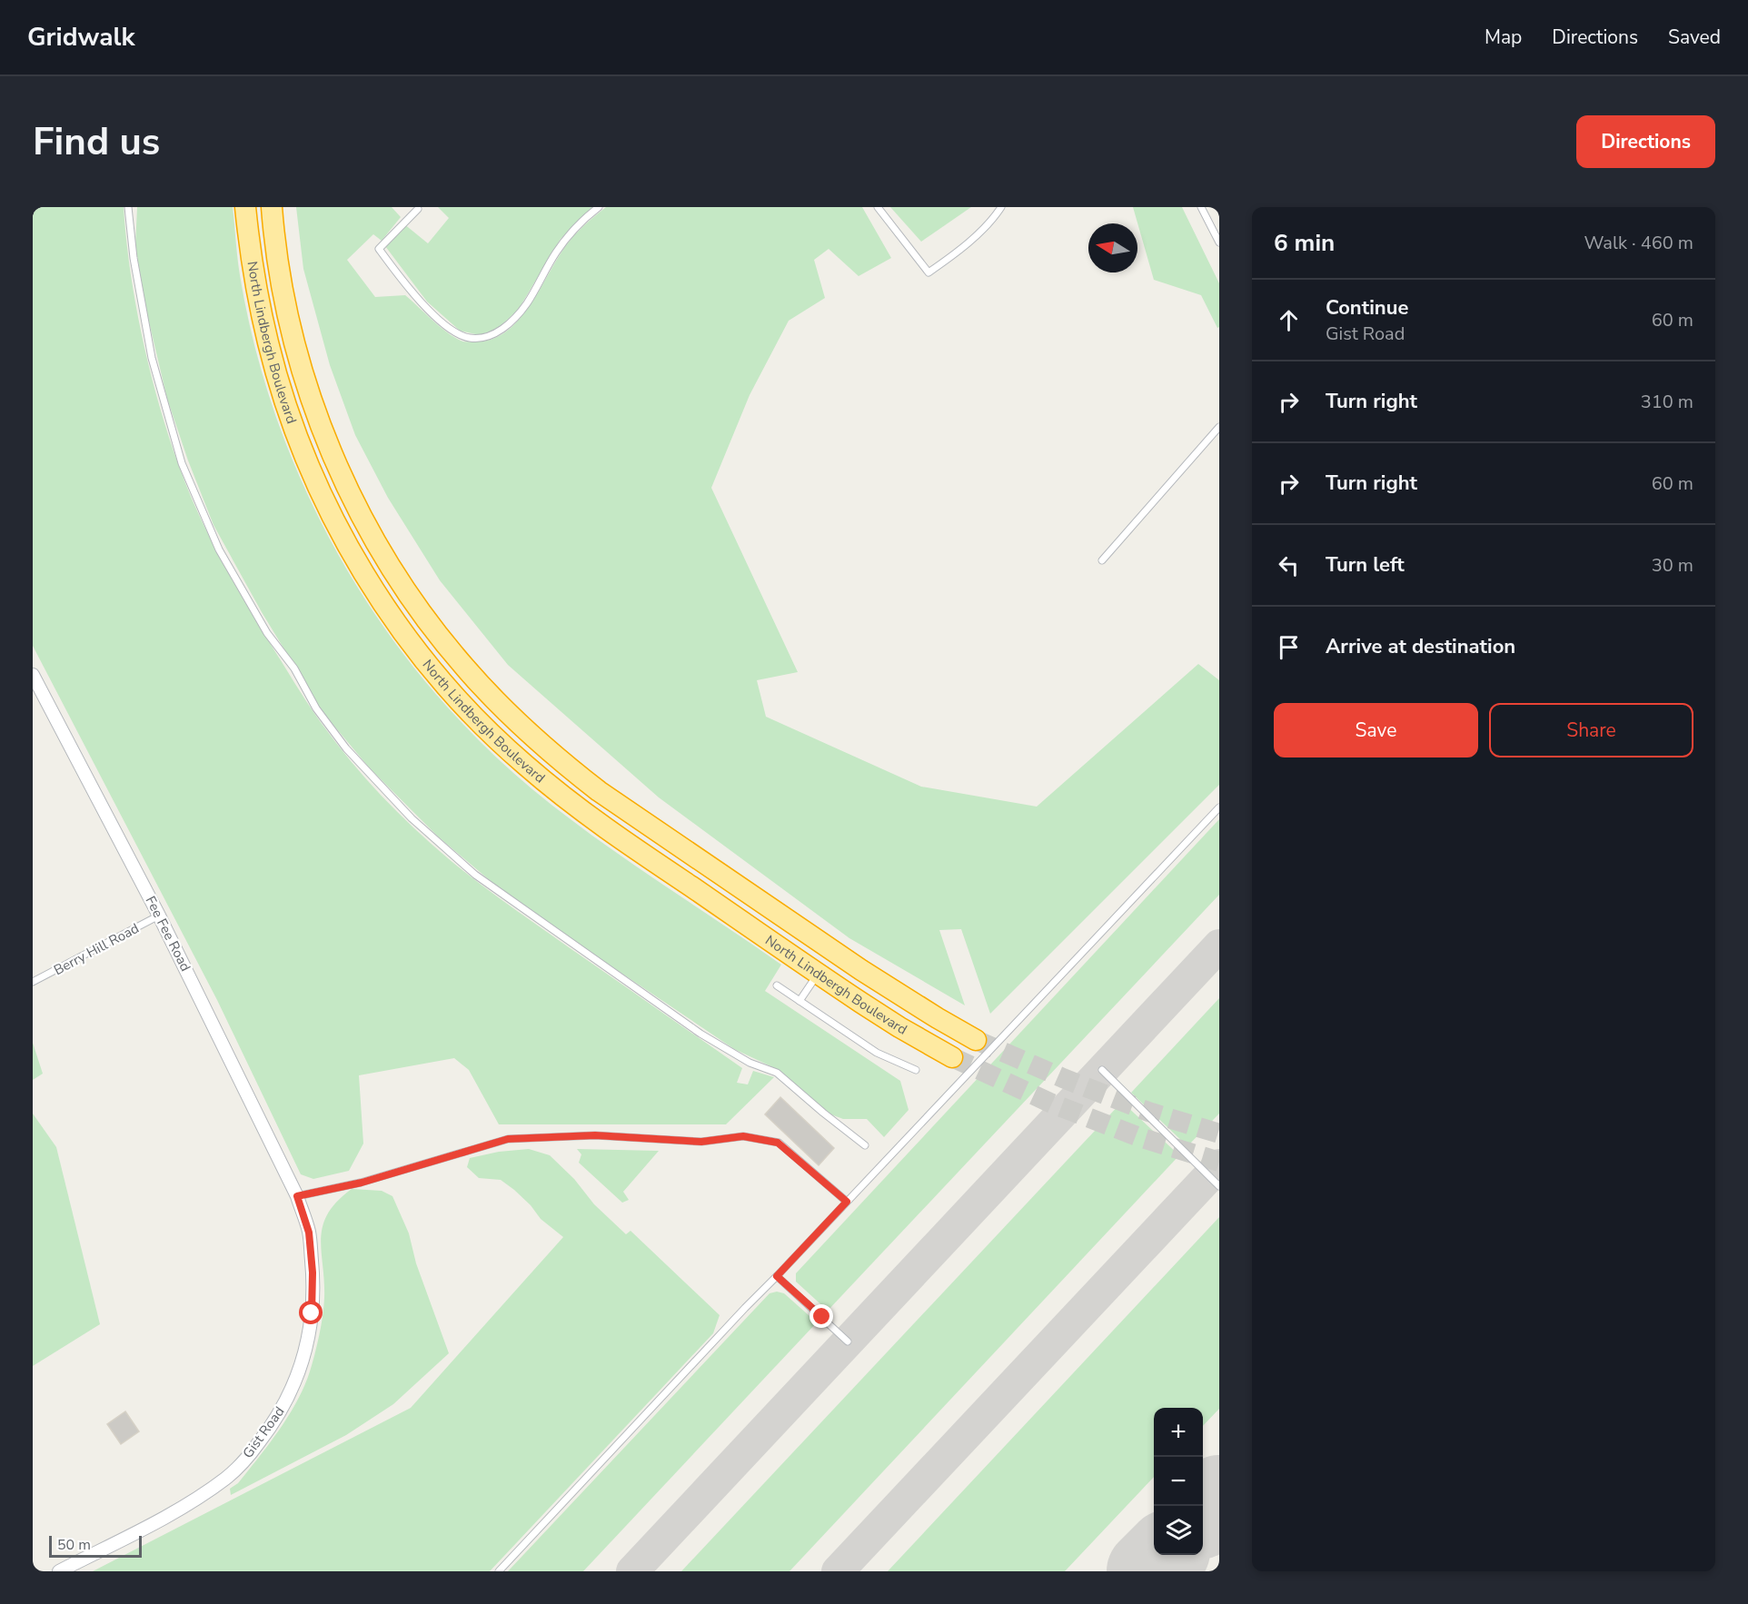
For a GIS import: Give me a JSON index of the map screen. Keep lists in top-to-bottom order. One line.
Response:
{"streets":{"highway":["North Lindbergh Boulevard"],"street":["Fee Fee Road","Gist Road"],"lane":["Berry Hill Road"]},"crossings":[["Fee Fee Road","Berry Hill Road"],["Fee Fee Road","Gist Road"]],"scale_bar":"50 m","north":"left","page":{"header":"Gridwalk","nav":["Map","Directions","Saved"],"buttons":["Directions",["Save","Share"]],"title":"Find us","heading":["6 min","Walk · 460 m"],"list":[["Continue","Gist Road","60 m"],["Turn right","310 m"],["Turn right","60 m"],["Turn left","30 m"],"Arrive at destination"],"map_buttons":["+","−"],"scale":"50 m"}}
